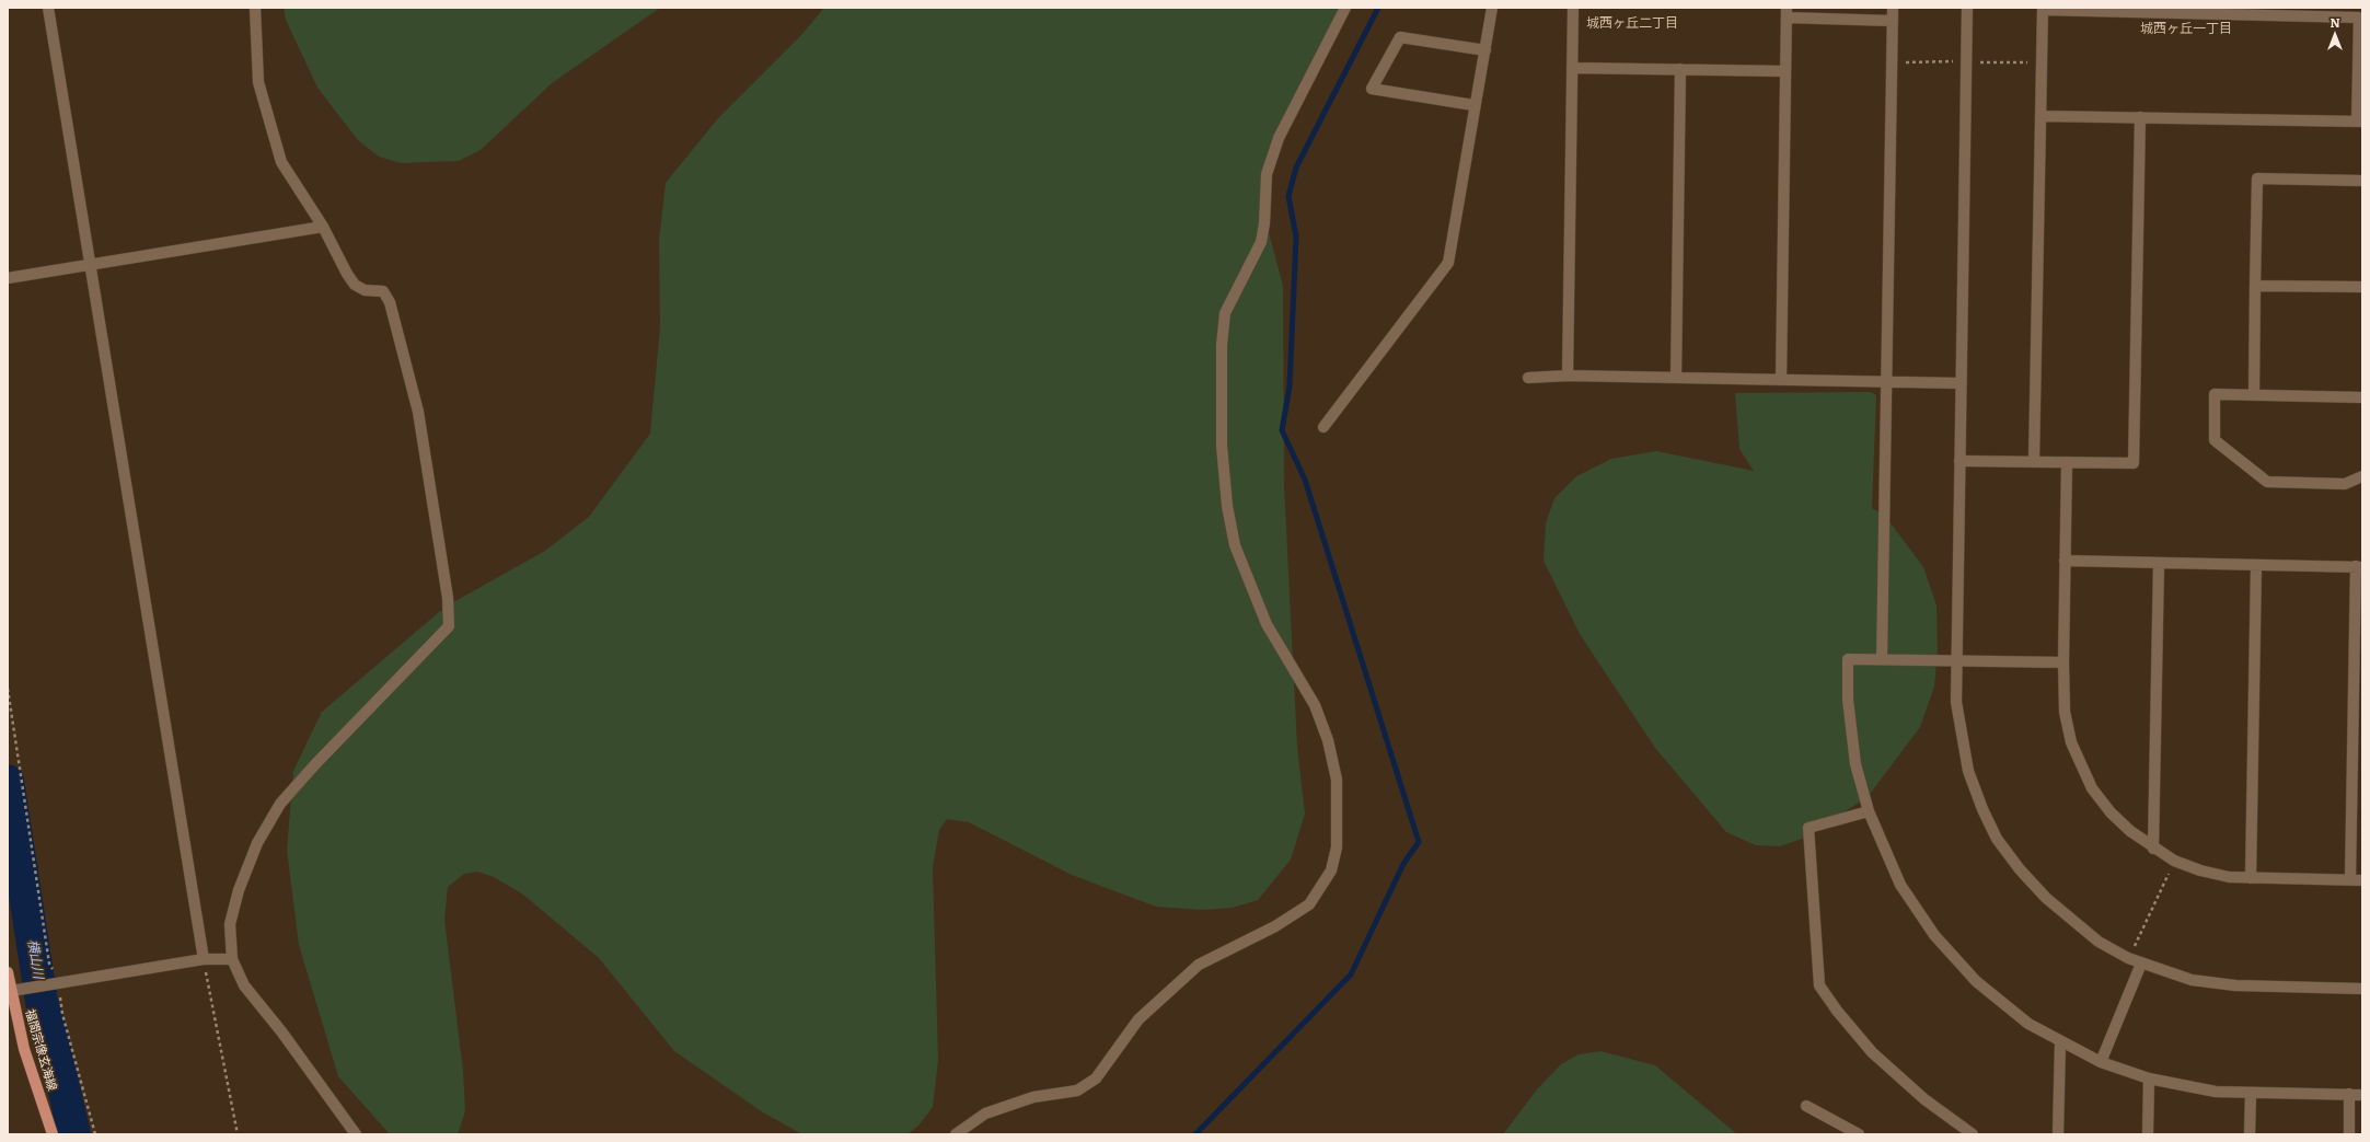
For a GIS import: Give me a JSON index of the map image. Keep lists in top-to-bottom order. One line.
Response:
{"streets":{"main road":["福間宗像玄海線"]},"districts":["城西ヶ丘二丁目","城西ヶ丘一丁目"],"water":["横山川"],"north":"top"}
